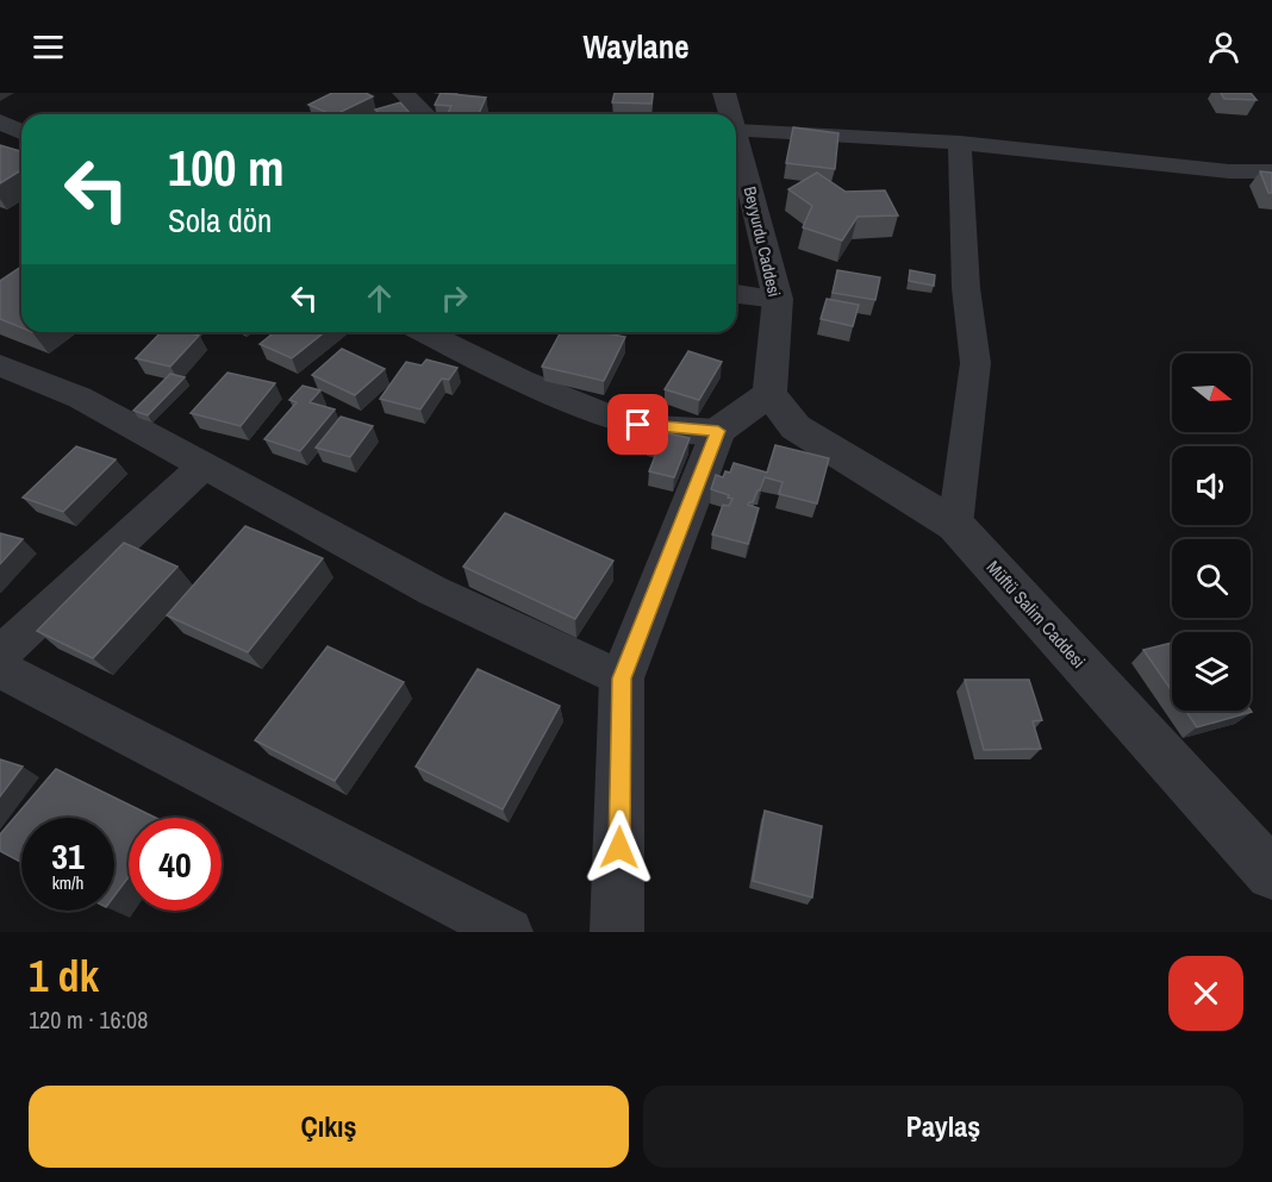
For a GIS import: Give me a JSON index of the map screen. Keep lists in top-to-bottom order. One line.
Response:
{"streets":{"street":["Beyyurdu Caddesi","Müftü Salim Caddesi"]},"crossings":[["Beyyurdu Caddesi","Müftü Salim Caddesi"]],"north":"right","page":{"header":"Waylane","turn":["100 m","Sola dön"],"speed":"31 km/h","limit":"40","heading":["1 dk","120 m · 16:08"],"buttons":["Çıkış","Paylaş"]}}
